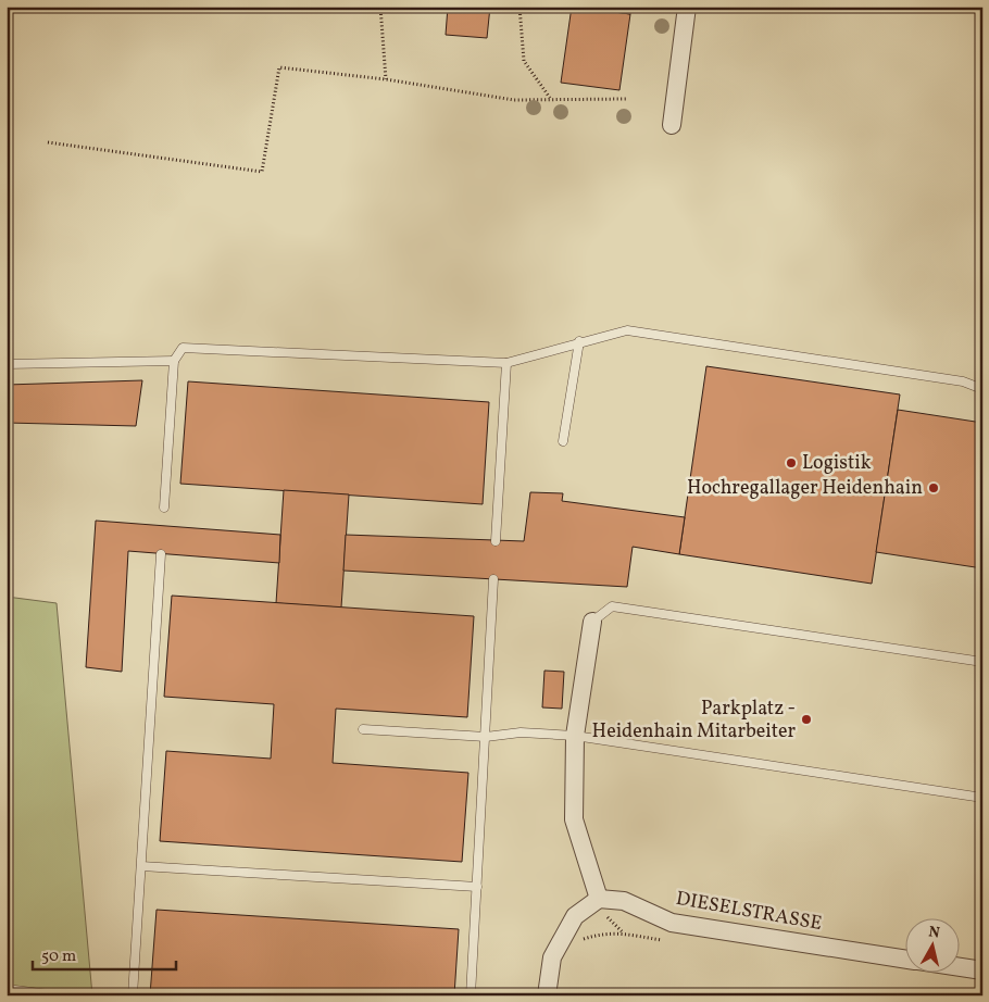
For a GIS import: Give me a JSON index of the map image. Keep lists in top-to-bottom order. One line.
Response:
{"streets":{"street":["DIESELSTRASSE"]},"places":["Logistik","Hochregallager Heidenhain","Parkplatz - Heidenhain Mitarbeiter"],"scale_bar":"50 m","north":"top"}
